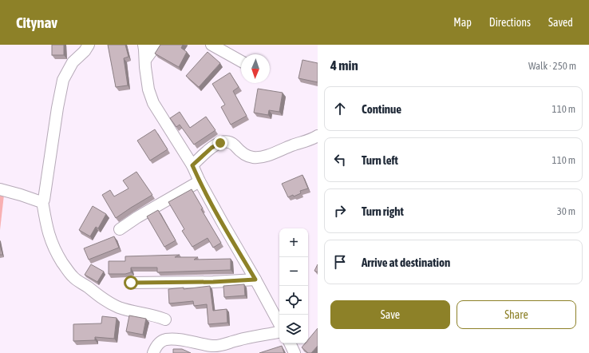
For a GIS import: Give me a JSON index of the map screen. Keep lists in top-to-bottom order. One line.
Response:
{"north":"bottom","page":{"header":"Citynav","nav":["Map","Directions","Saved"],"heading":["4 min","Walk · 250 m"],"list":[["Continue","110 m"],["Turn left","110 m"],["Turn right","30 m"],"Arrive at destination"],"map_buttons":["+","−"],"buttons":["Save","Share"]}}
